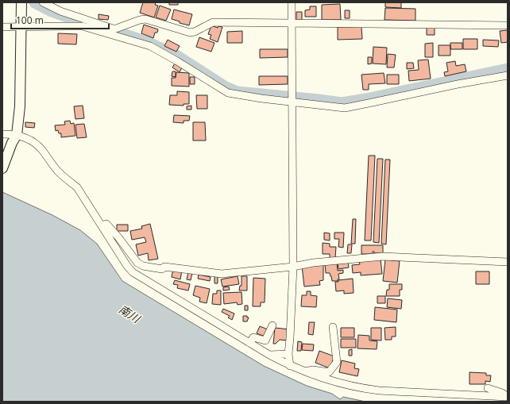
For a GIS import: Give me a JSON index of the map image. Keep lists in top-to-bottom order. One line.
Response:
{"water":["南川"],"scale_bar":"100 m"}
